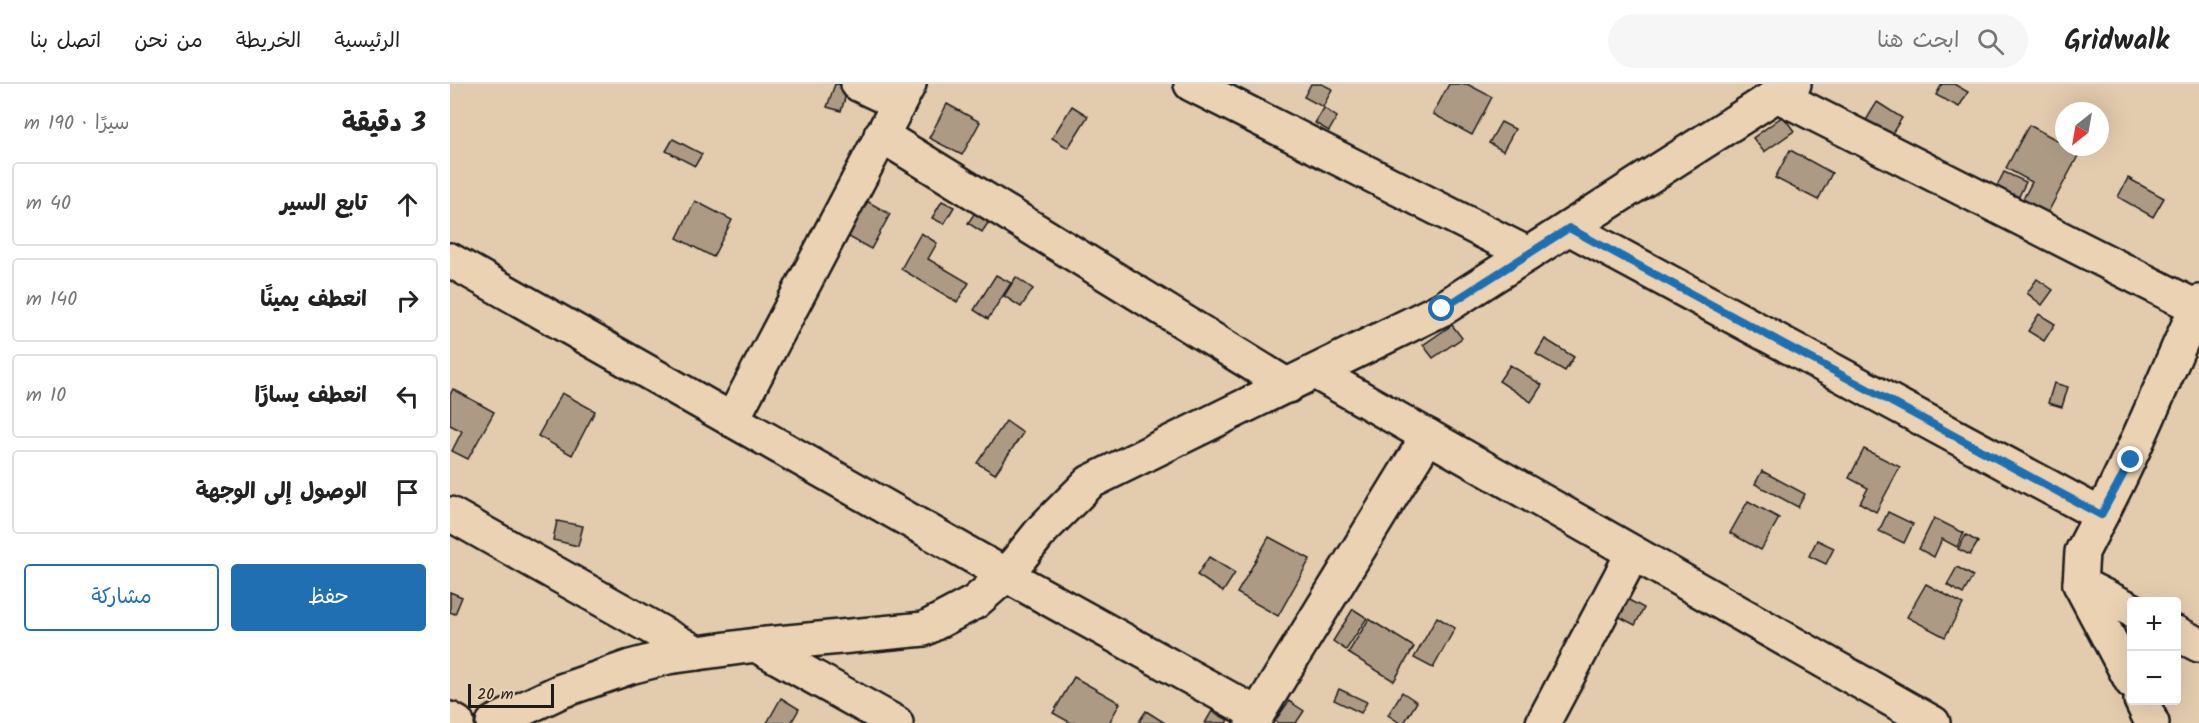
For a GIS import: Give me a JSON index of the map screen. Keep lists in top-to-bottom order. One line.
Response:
{"scale_bar":"20 m","north":"bottom left","page":{"header":"Gridwalk","search":"ابحث هنا","nav":["الرئيسية","الخريطة","من نحن","اتصل بنا"],"heading":["3 دقيقة","سيرًا · 190 m"],"list":[["تابع السير","40 m"],["انعطف يمينًا","140 m"],["انعطف يسارًا","10 m"],"الوصول إلى الوجهة"],"buttons":["حفظ","مشاركة"],"map_buttons":["+","−"],"scale":"20 m"}}
